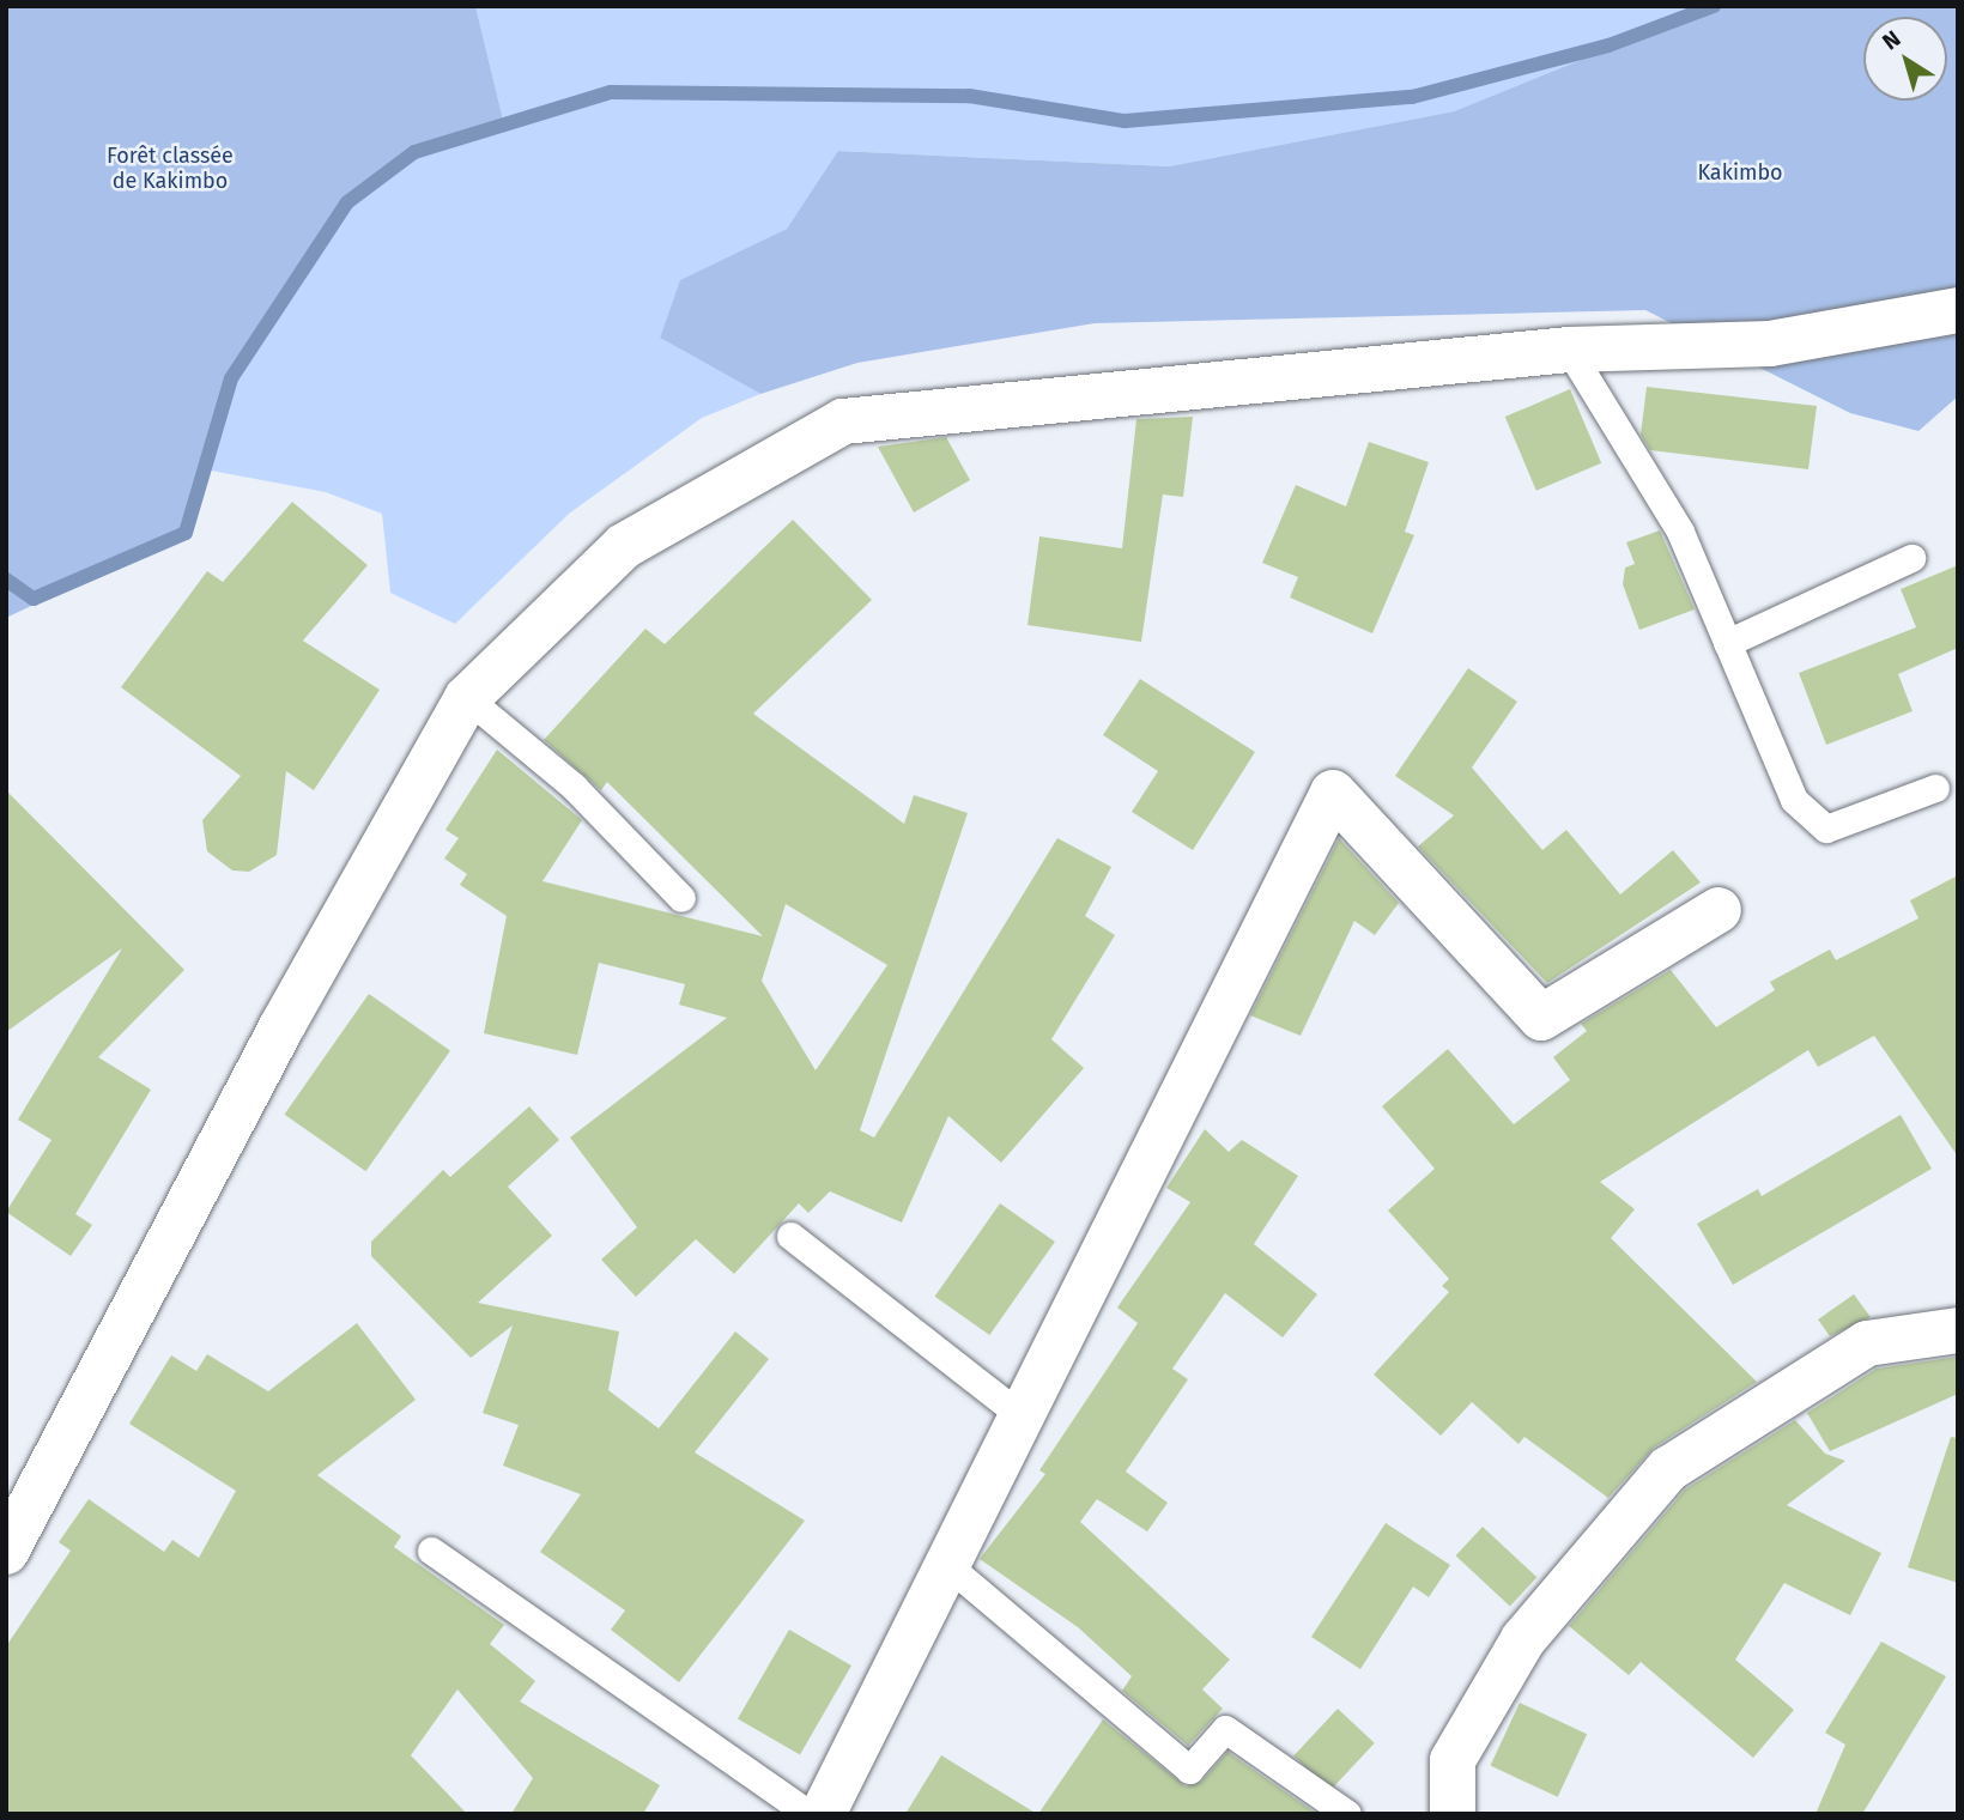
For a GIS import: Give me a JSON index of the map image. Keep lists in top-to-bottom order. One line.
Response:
{"parks":["Forêt classée de Kakimbo","Kakimbo"],"north":"top left"}
